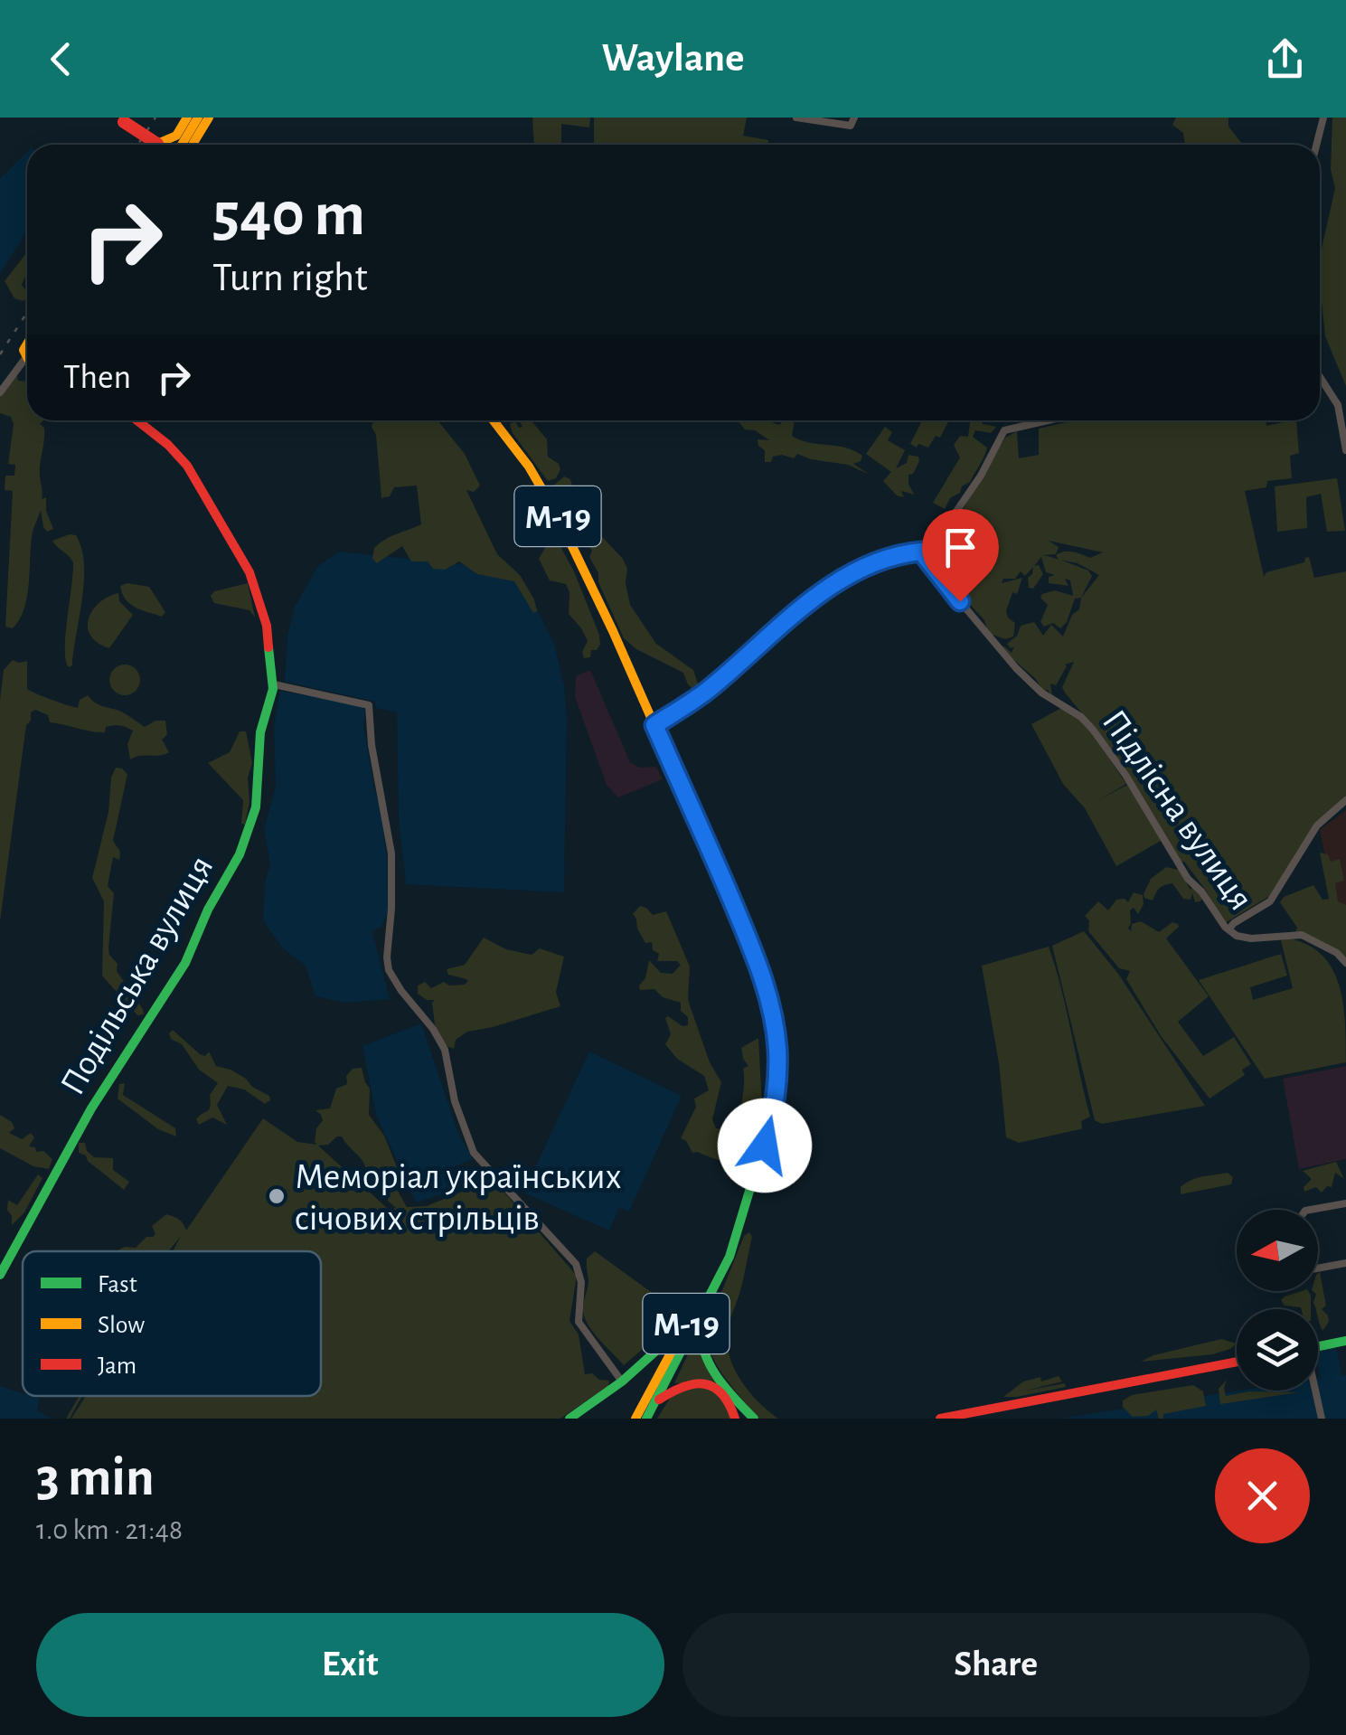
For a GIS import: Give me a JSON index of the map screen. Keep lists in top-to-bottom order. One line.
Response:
{"streets":{"main road":["М-19","Подільська вулиця"],"street":["Підлісна вулиця"]},"places":["Меморіал українських січових стрільців"],"legend":["Fast","Slow","Jam"],"north":"left","page":{"header":"Waylane","turn":["540 m","Turn right"],"then":"Then","heading":["3 min","1.0 km · 21:48"],"buttons":["Exit","Share"]}}
